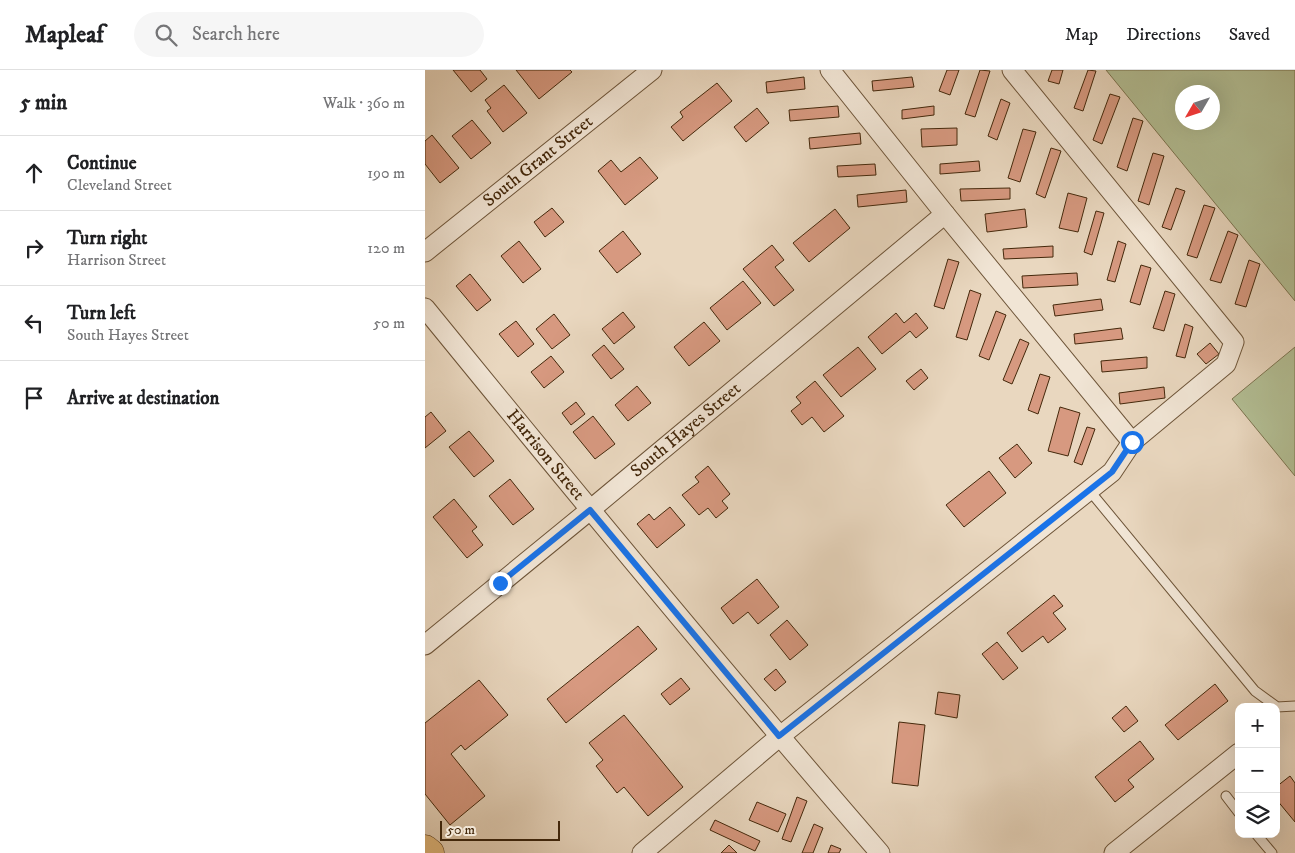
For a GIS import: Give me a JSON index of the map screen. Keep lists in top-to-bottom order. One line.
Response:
{"streets":{"street":["South Grant Street","South Hayes Street","Harrison Street"]},"crossings":[["South Hayes Street","Harrison Street"]],"scale_bar":"50 m","north":"bottom left","page":{"header":"Mapleaf","search":"Search here","nav":["Map","Directions","Saved"],"heading":["5 min","Walk · 360 m"],"list":[["Continue","Cleveland Street","190 m"],["Turn right","Harrison Street","120 m"],["Turn left","South Hayes Street","50 m"],"Arrive at destination"],"map_buttons":["+","−"],"scale":"50 m"}}
